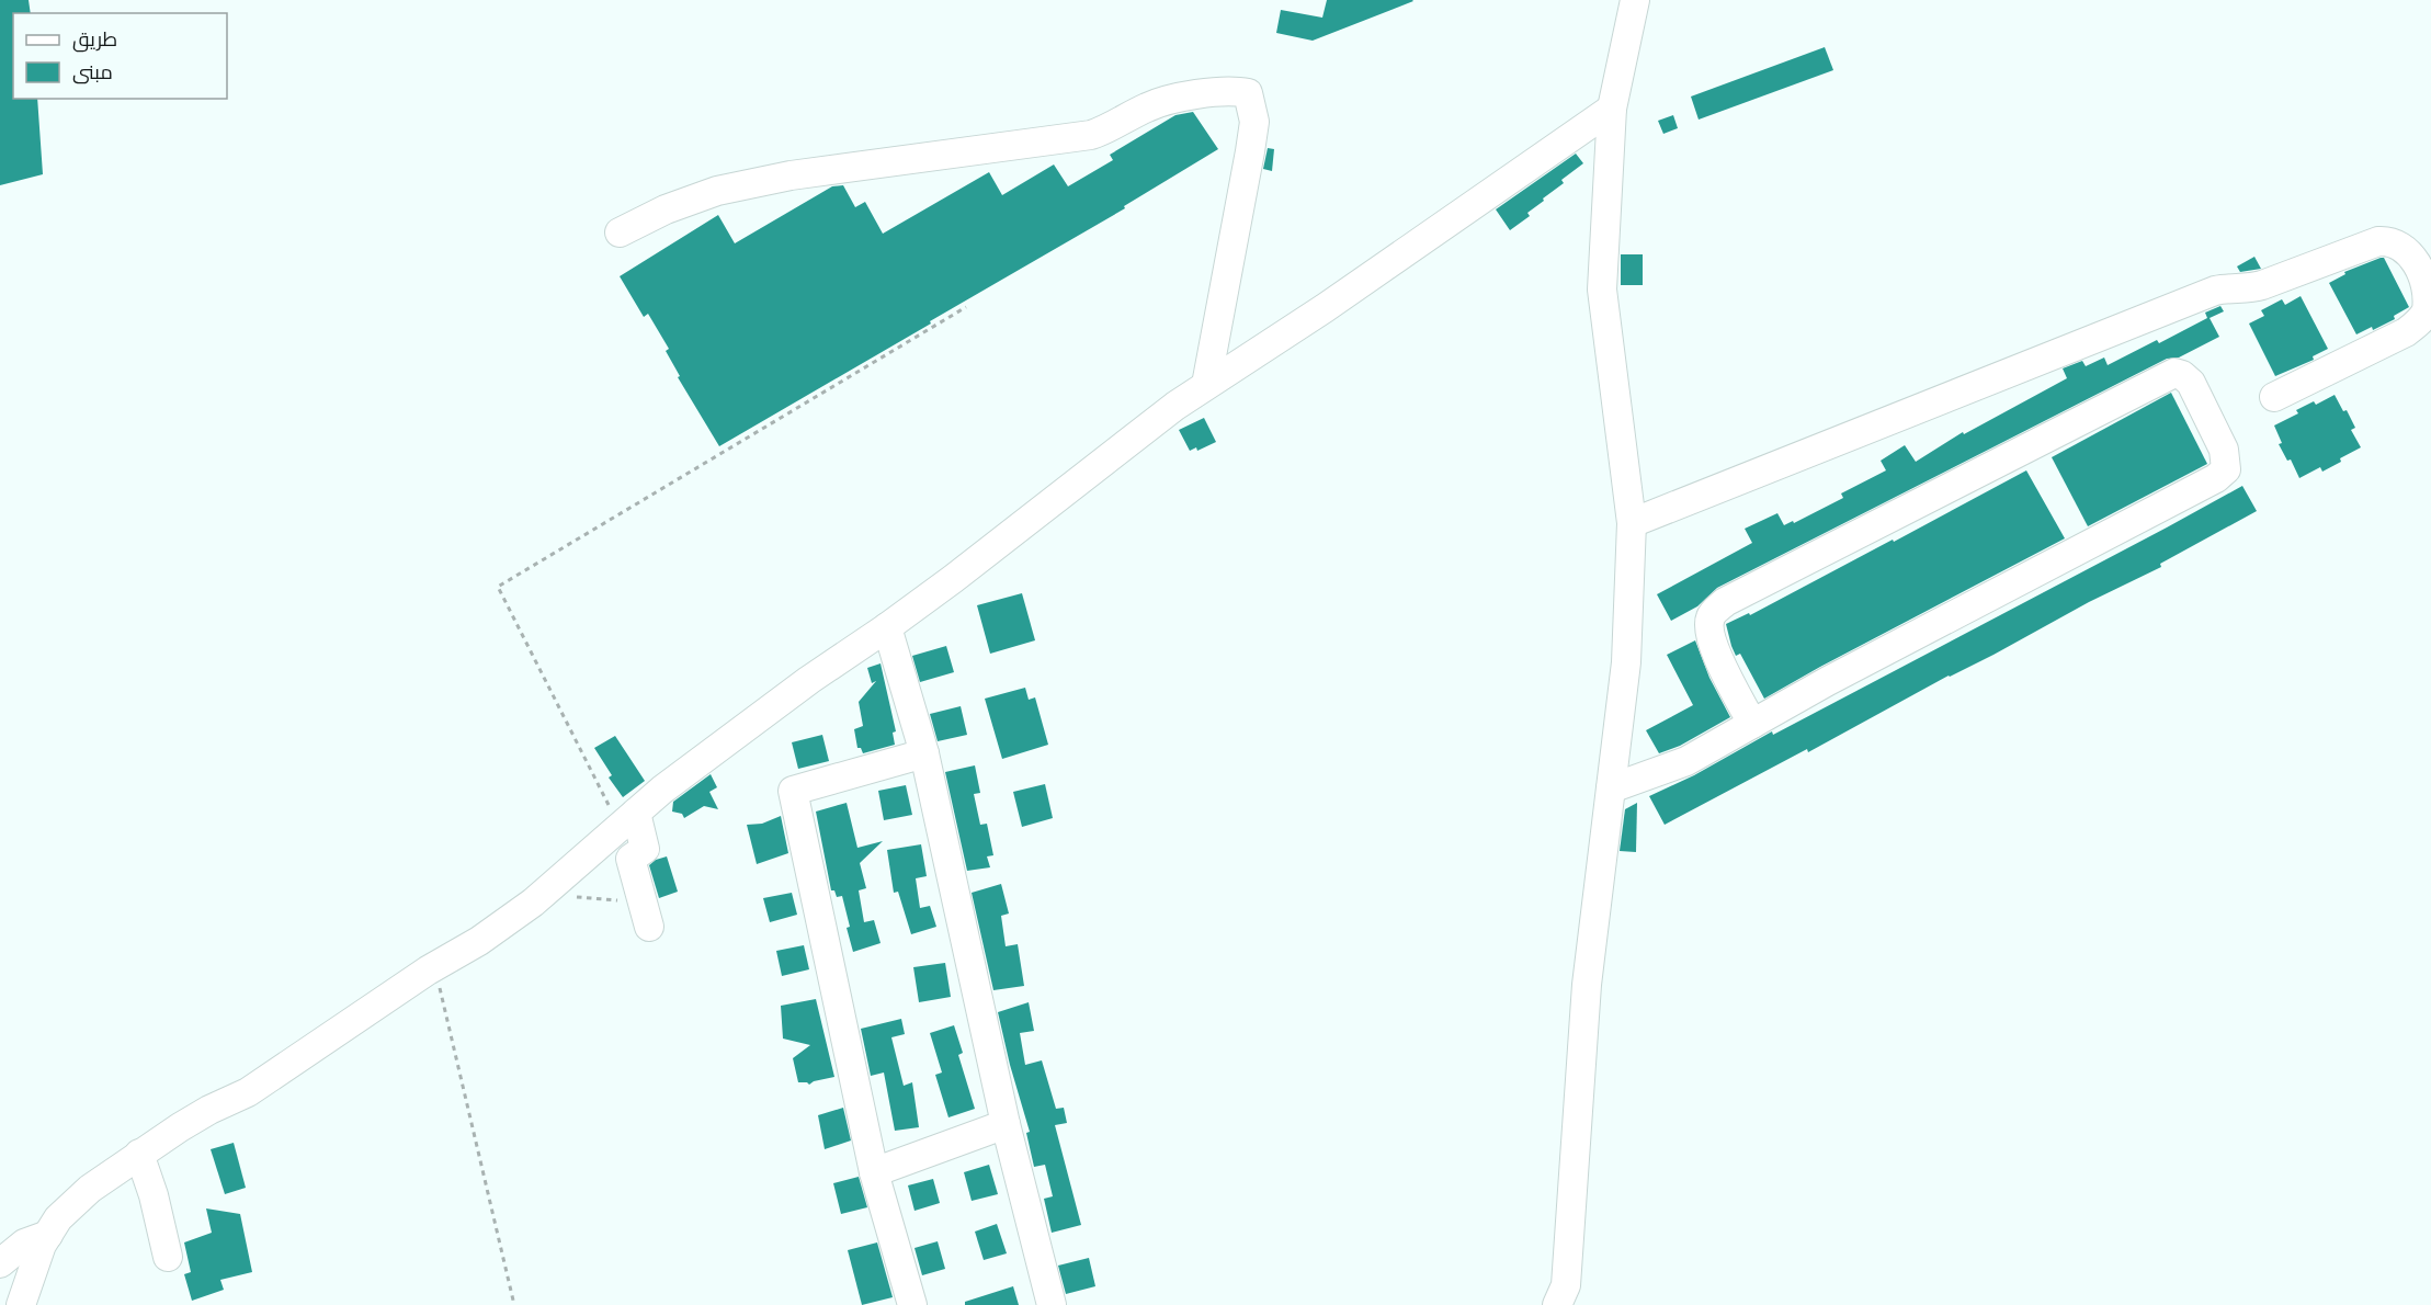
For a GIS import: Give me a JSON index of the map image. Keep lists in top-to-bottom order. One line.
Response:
{"legend":["طريق","مبنى"]}
